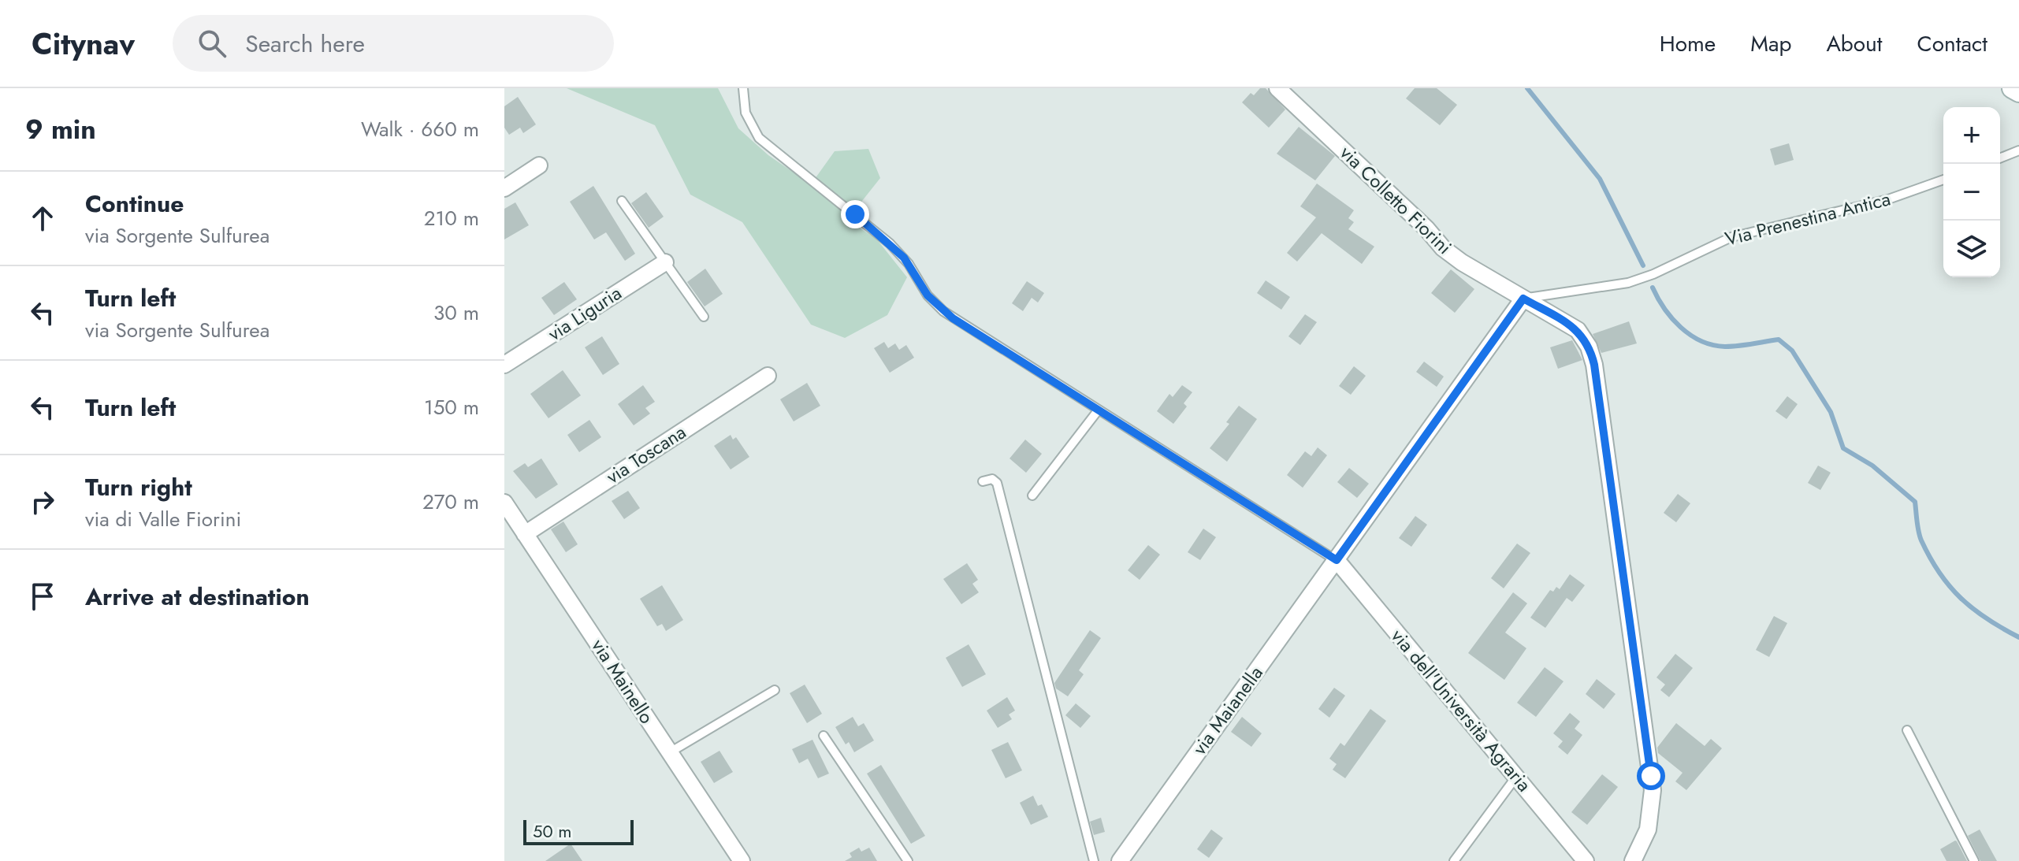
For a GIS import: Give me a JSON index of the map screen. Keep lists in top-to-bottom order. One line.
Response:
{"streets":{"street":["via Colletto Fiorini","via Liguria","via Toscana","via Mainello","via Maianella","via dell'Università Agraria"],"lane":["Via Prenestina Antica"]},"crossings":[["via Colletto Fiorini","Via Prenestina Antica"],["via Colletto Fiorini","via Maianella"],["Via Prenestina Antica","via Maianella"],["via Toscana","via Mainello"],["via Maianella","via dell'Università Agraria"]],"scale_bar":"50 m","page":{"header":"Citynav","search":"Search here","nav":["Home","Map","About","Contact"],"heading":["9 min","Walk · 660 m"],"map_buttons":["+","−"],"list":[["Continue","via Sorgente Sulfurea","210 m"],["Turn left","via Sorgente Sulfurea","30 m"],["Turn left","150 m"],["Turn right","via di Valle Fiorini","270 m"],"Arrive at destination"],"scale":"50 m"}}
